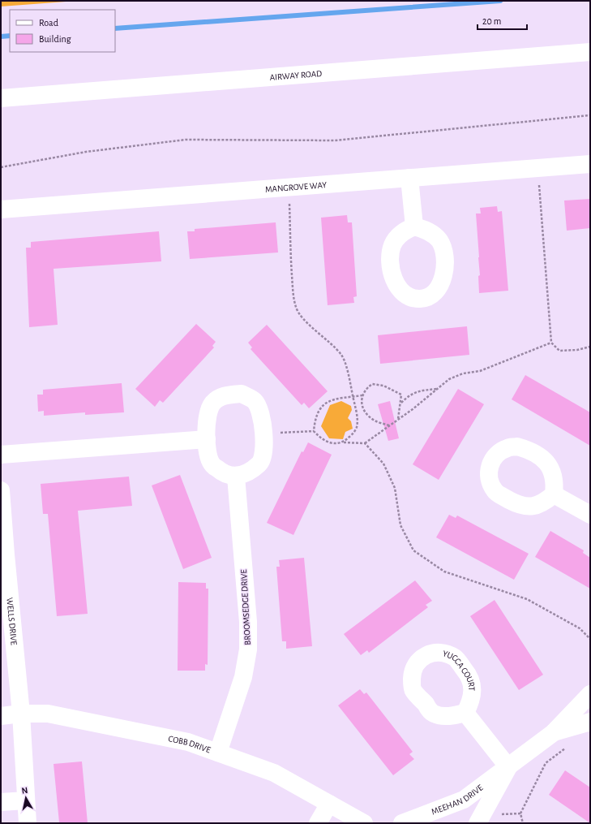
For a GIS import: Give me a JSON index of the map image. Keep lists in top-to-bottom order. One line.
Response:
{"streets":{"street":["AIRWAY ROAD","MANGROVE WAY","BROOMSEDGE DRIVE","WELLS DRIVE","COBB DRIVE","MEEHAN DRIVE"]},"crossings":[["BROOMSEDGE DRIVE","COBB DRIVE"],["WELLS DRIVE","COBB DRIVE"]],"legend":["Road","Building"],"scale_bar":"20 m","north":"top"}
